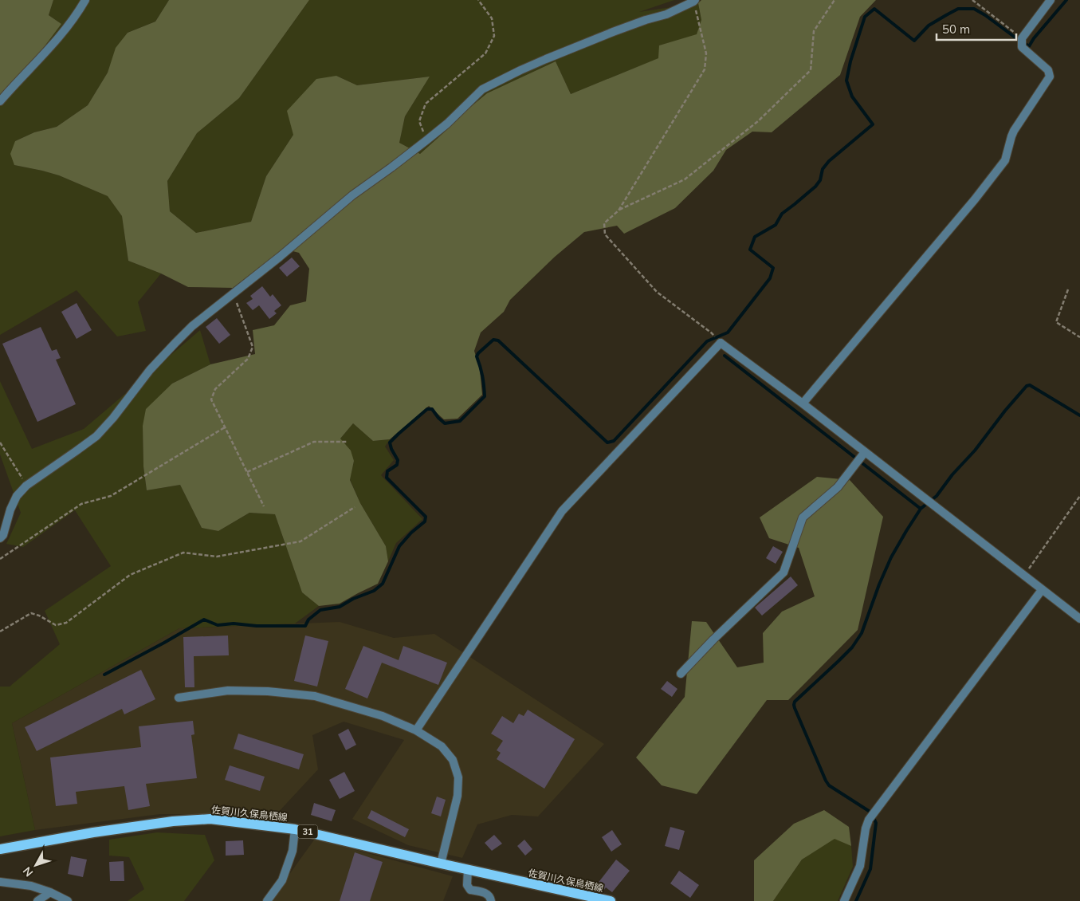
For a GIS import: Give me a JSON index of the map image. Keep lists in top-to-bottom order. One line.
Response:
{"streets":{"main road":["佐賀川久保鳥栖線","31"]},"scale_bar":"50 m","north":"bottom left"}
